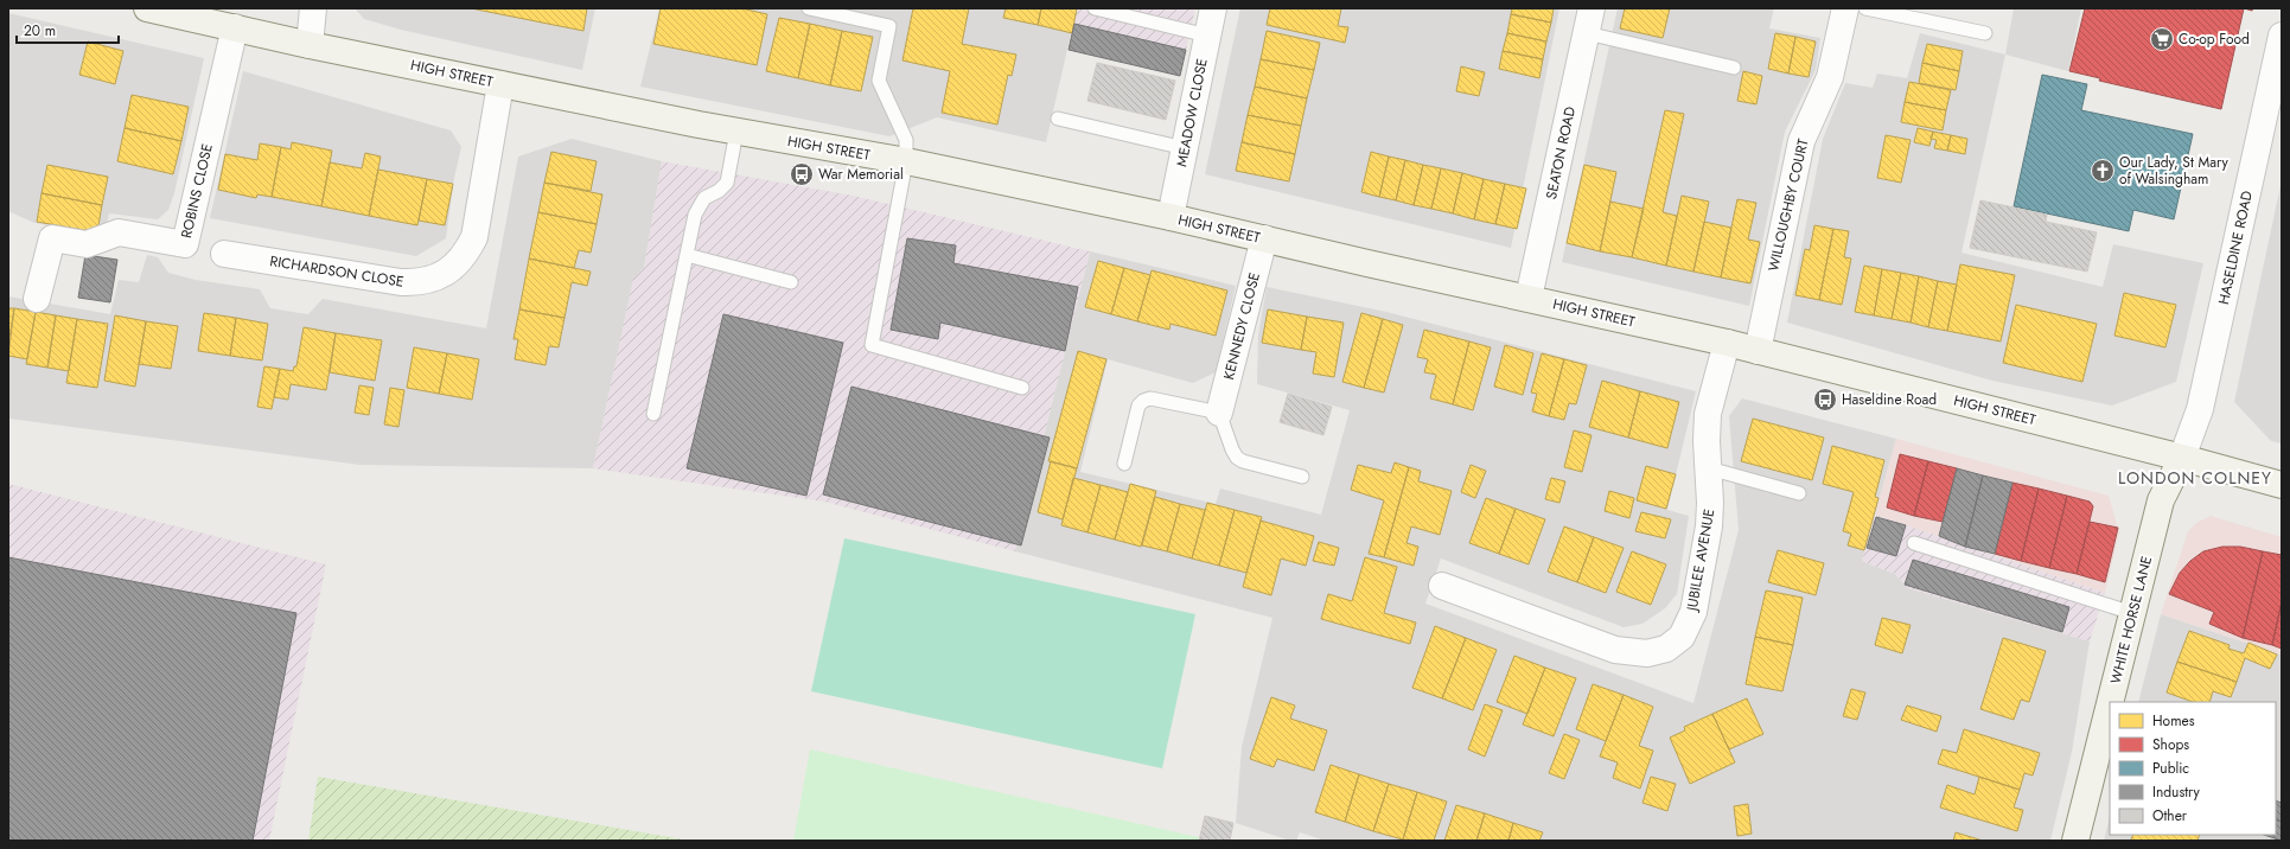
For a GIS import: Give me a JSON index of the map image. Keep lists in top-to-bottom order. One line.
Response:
{"streets":{"street":["HIGH STREET","MEADOW CLOSE","SEATON ROAD","ROBINS CLOSE","WILLOUGHBY COURT","HASELDINE ROAD","RICHARDSON CLOSE","KENNEDY CLOSE","JUBILEE AVENUE","WHITE HORSE LANE"]},"crossings":[["HIGH STREET","MEADOW CLOSE"],["HIGH STREET","SEATON ROAD"],["HIGH STREET","ROBINS CLOSE"],["HIGH STREET","WILLOUGHBY COURT"],["HIGH STREET","HASELDINE ROAD"],["HIGH STREET","RICHARDSON CLOSE"],["HIGH STREET","KENNEDY CLOSE"],["HIGH STREET","JUBILEE AVENUE"],["HIGH STREET","WHITE HORSE LANE"],["HASELDINE ROAD","WHITE HORSE LANE"]],"districts":["LONDON COLNEY"],"places":{"supermarket":["Co-op Food"],"church":["Our Lady, St Mary of Walsingham"],"bus stop":["War Memorial","Haseldine Road"]},"legend":["Homes","Shops","Public","Industry","Other"],"scale_bar":"20 m"}
